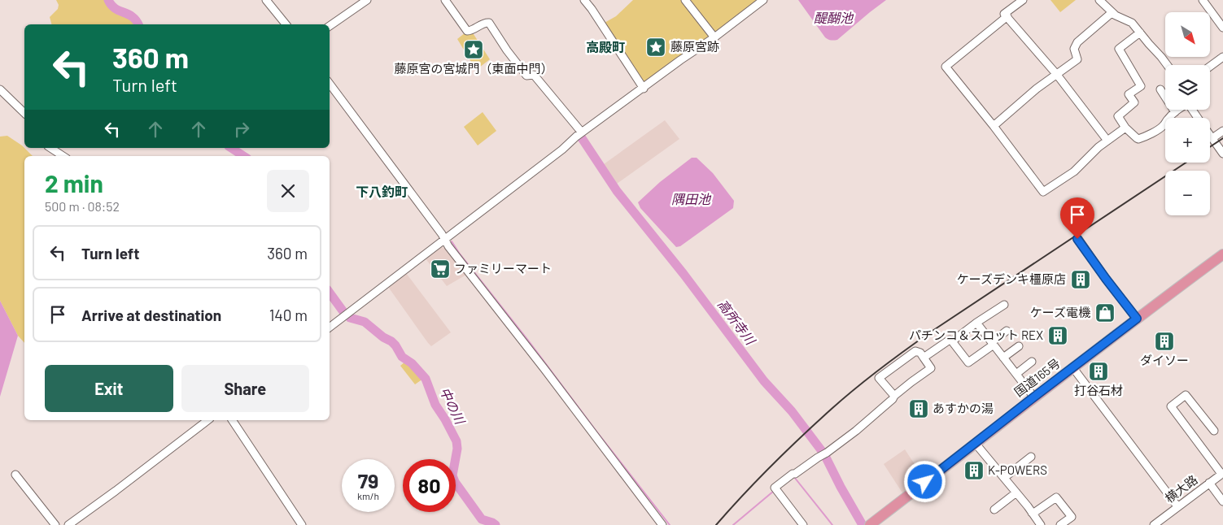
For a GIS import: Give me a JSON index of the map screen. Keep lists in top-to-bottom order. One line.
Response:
{"streets":{"highway":["国道165号"],"street":["横大路"]},"districts":["高殿町","下八釣町"],"water":["醍醐池","隅田池","高所寺川","中の川"],"places":{"place":["藤原宮跡","藤原宮の宮城門（東面中門）"],"supermarket":["ファミリーマート"],"building":["ケーズデンキ橿原店","パチンコ＆スロット REX","ダイソー","打谷石材","あすかの湯","K-POWERS"],"shop":["ケーズ電機"]},"north":"bottom right","page":{"map_buttons":["+","−"],"turn":["360 m","Turn left"],"heading":["2 min","500 m · 08:52"],"list":[{"name":"Turn left","value":"360 m"},{"name":"Arrive at destination","value":"140 m"}],"buttons":["Exit","Share"],"speed":"79 km/h","limit":"80"}}
